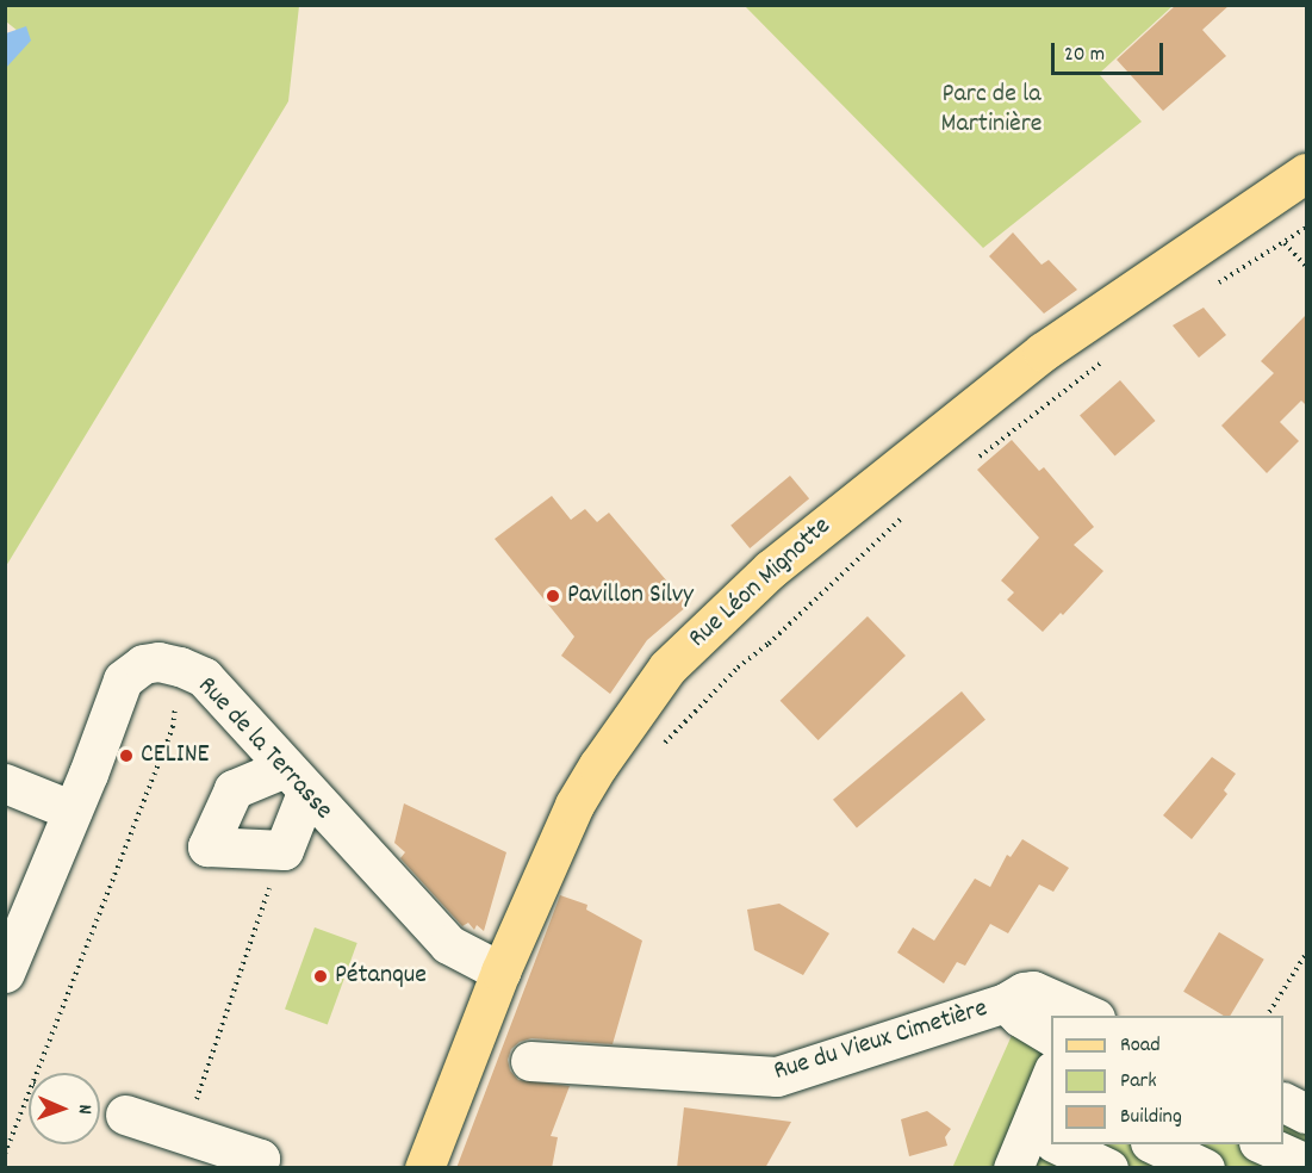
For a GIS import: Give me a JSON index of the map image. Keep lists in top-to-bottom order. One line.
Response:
{"streets":{"main road":["Rue Léon Mignotte"],"street":["Rue de la Terrasse","Rue du Vieux Cimetière"]},"crossings":[["Rue Léon Mignotte","Rue de la Terrasse"]],"parks":["Parc de la Martinière"],"places":["Pavillon Silvy","CELINE","Pétanque"],"legend":["Road","Park","Building"],"scale_bar":"20 m","north":"right"}
